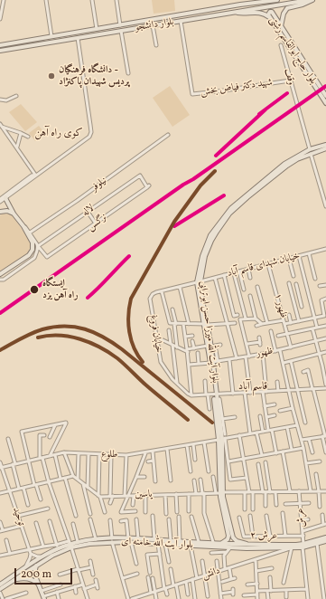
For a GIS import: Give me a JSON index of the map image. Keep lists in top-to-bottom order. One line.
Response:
{"streets":{"main road":["بلوار دانشجو","بلوار حاج ابوالقاسم رشتی","بلوار آیت الله میرزا حسن ابوترابی","بلوار آیت الله خامنه ای"],"street":["وقف","شهید دکتر فیاض بخش","نیلوفر","لاله","نرگس","خیابان شهدای قاسم آباد","ظهور ۱","خیابان فروغ","ظهور","طلوع","یاسین","توحید","عرش","عرش ۲","دانش"]},"crossings":[["بلوار دانشجو","شهید دکتر فیاض بخش"],["وقف","شهید دکتر فیاض بخش"],["وقف","بلوار آیت الله میرزا حسن ابوترابی"],["لاله","نرگس"],["خیابان شهدای قاسم آباد","ظهور ۱"],["خیابان شهدای قاسم آباد","بلوار آیت الله میرزا حسن ابوترابی"],["خیابان شهدای قاسم آباد","خیابان فروغ"],["ظهور ۱","ظهور"],["بلوار آیت الله میرزا حسن ابوترابی","ظهور"],["بلوار آیت الله میرزا حسن ابوترابی","طلوع"],["بلوار آیت الله میرزا حسن ابوترابی","یاسین"],["بلوار آیت الله میرزا حسن ابوترابی","بلوار آیت الله خامنه ای"],["طلوع","توحید"],["یاسین","عرش"],["عرش","عرش ۲"],["عرش","بلوار آیت الله خامنه ای"],["بلوار آیت الله خامنه ای","دانش"]],"districts":["کوی راه آهن","قاسم آباد"],"places":["دانشگاه فرهنگیان - پردیس شهیدان پاکنژاد","ایستگاه راه آهن یزد"],"scale_bar":"200 m"}
